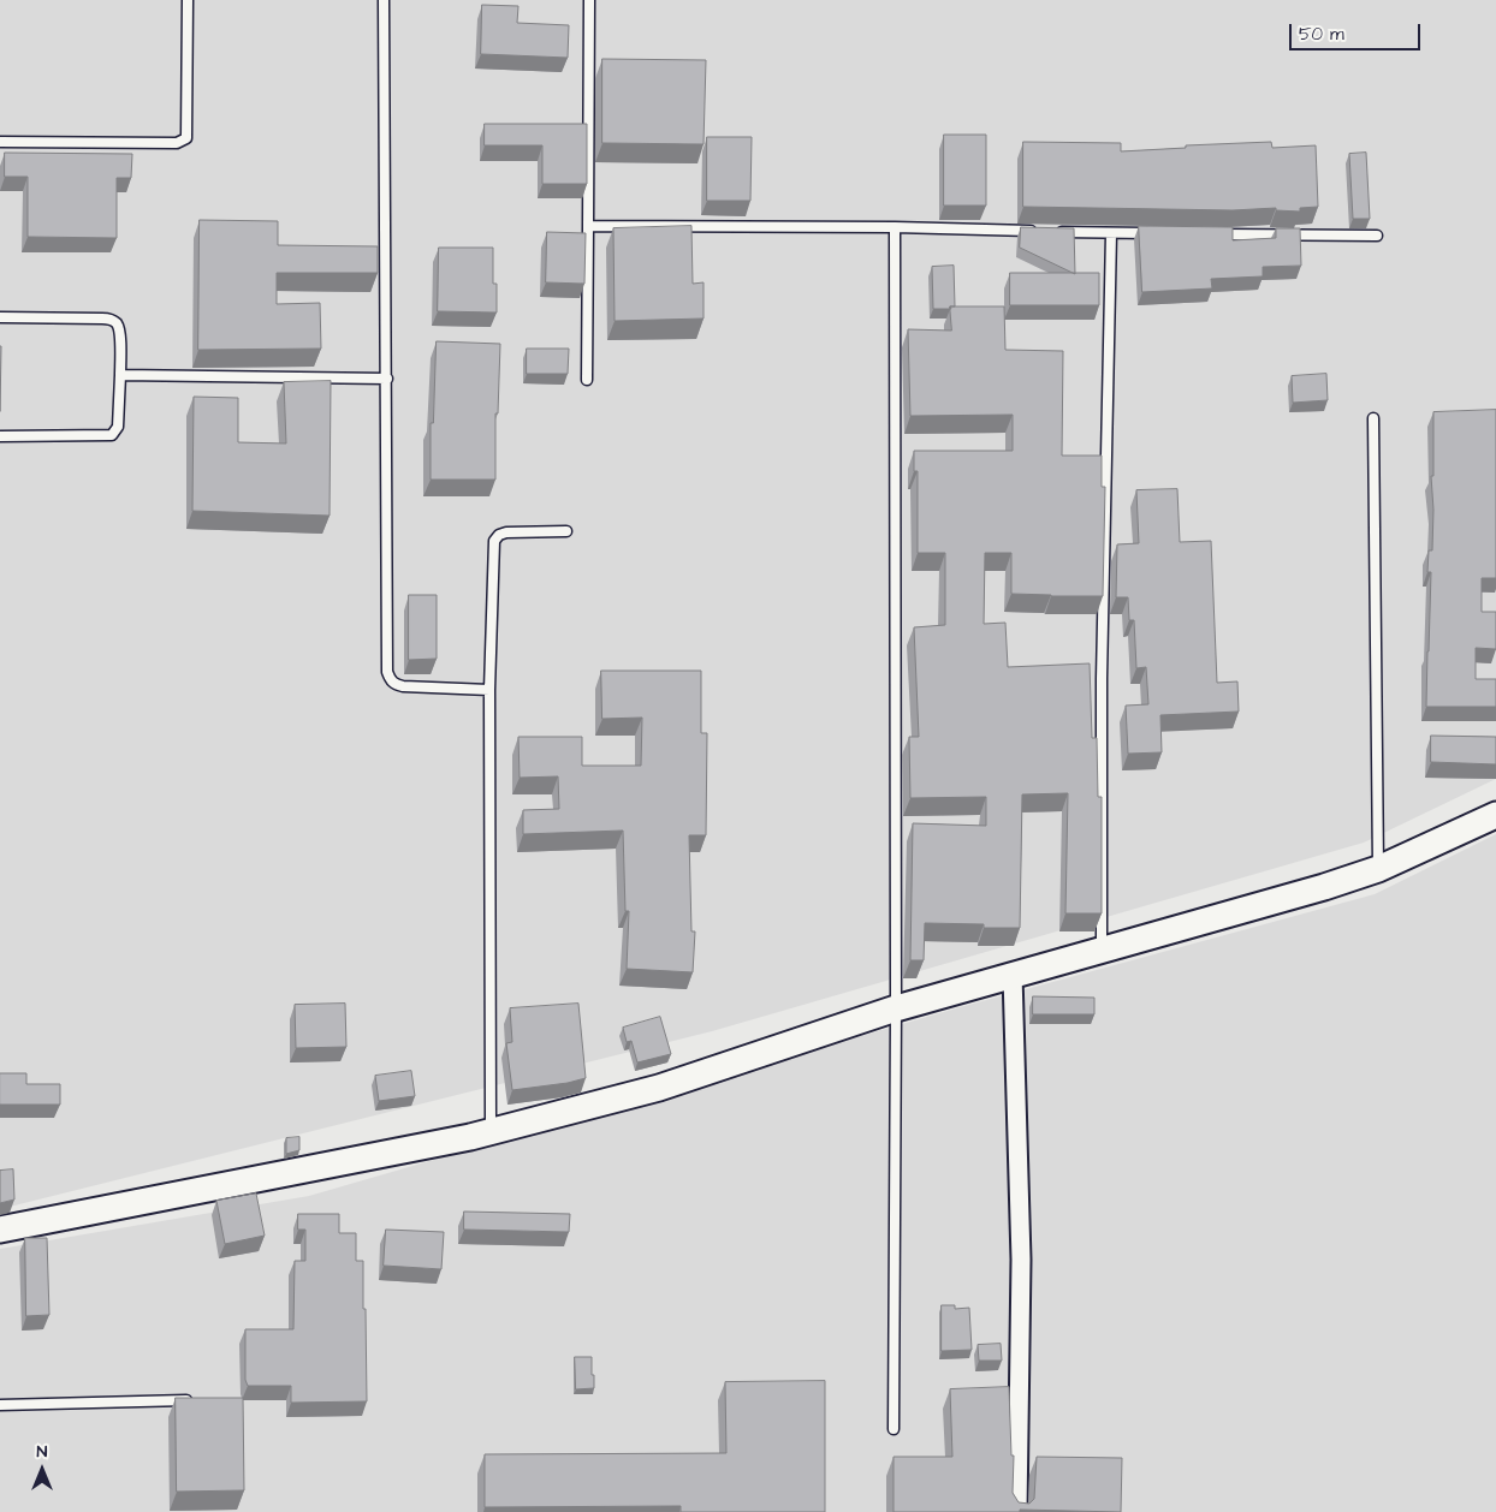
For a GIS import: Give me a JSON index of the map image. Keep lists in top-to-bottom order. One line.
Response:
{"scale_bar":"50 m","north":"top"}
